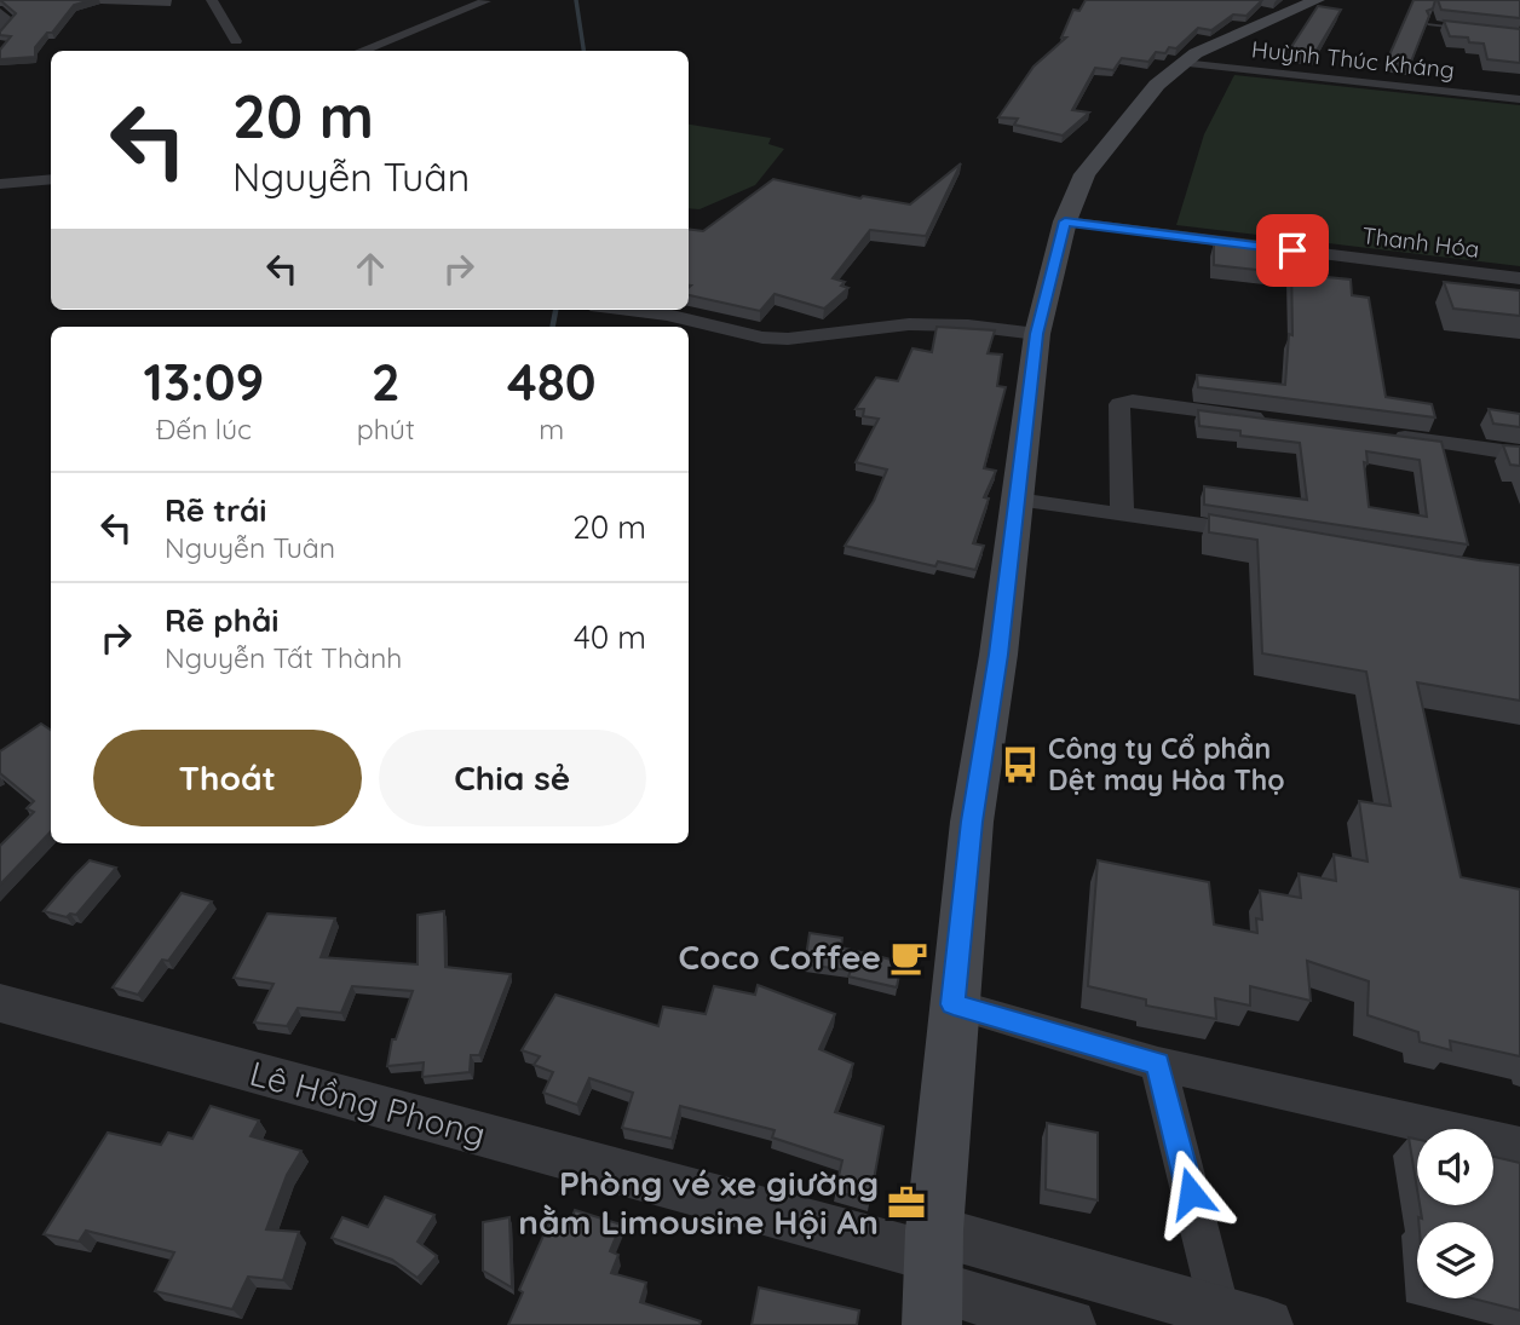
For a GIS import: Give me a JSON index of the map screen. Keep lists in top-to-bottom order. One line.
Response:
{"streets":{"street":["Huỳnh Thúc Kháng","Thanh Hóa","Lê Hồng Phong"]},"places":{"bus stop":["Công ty Cổ phần Dệt may Hòa Thọ"],"cafe":["Coco Coffee"],"office":["Phòng vé xe giường nằm Limousine Hội An"]},"page":{"turn":["20 m","Nguyễn Tuân"],"eta":["13:09","Đến lúc","2","phút","480","m"],"list":[{"name":"Rẽ trái","note":"Nguyễn Tuân","value":"20 m"},{"name":"Rẽ phải","note":"Nguyễn Tất Thành","value":"40 m"}],"buttons":["Thoát","Chia sẻ"]}}
